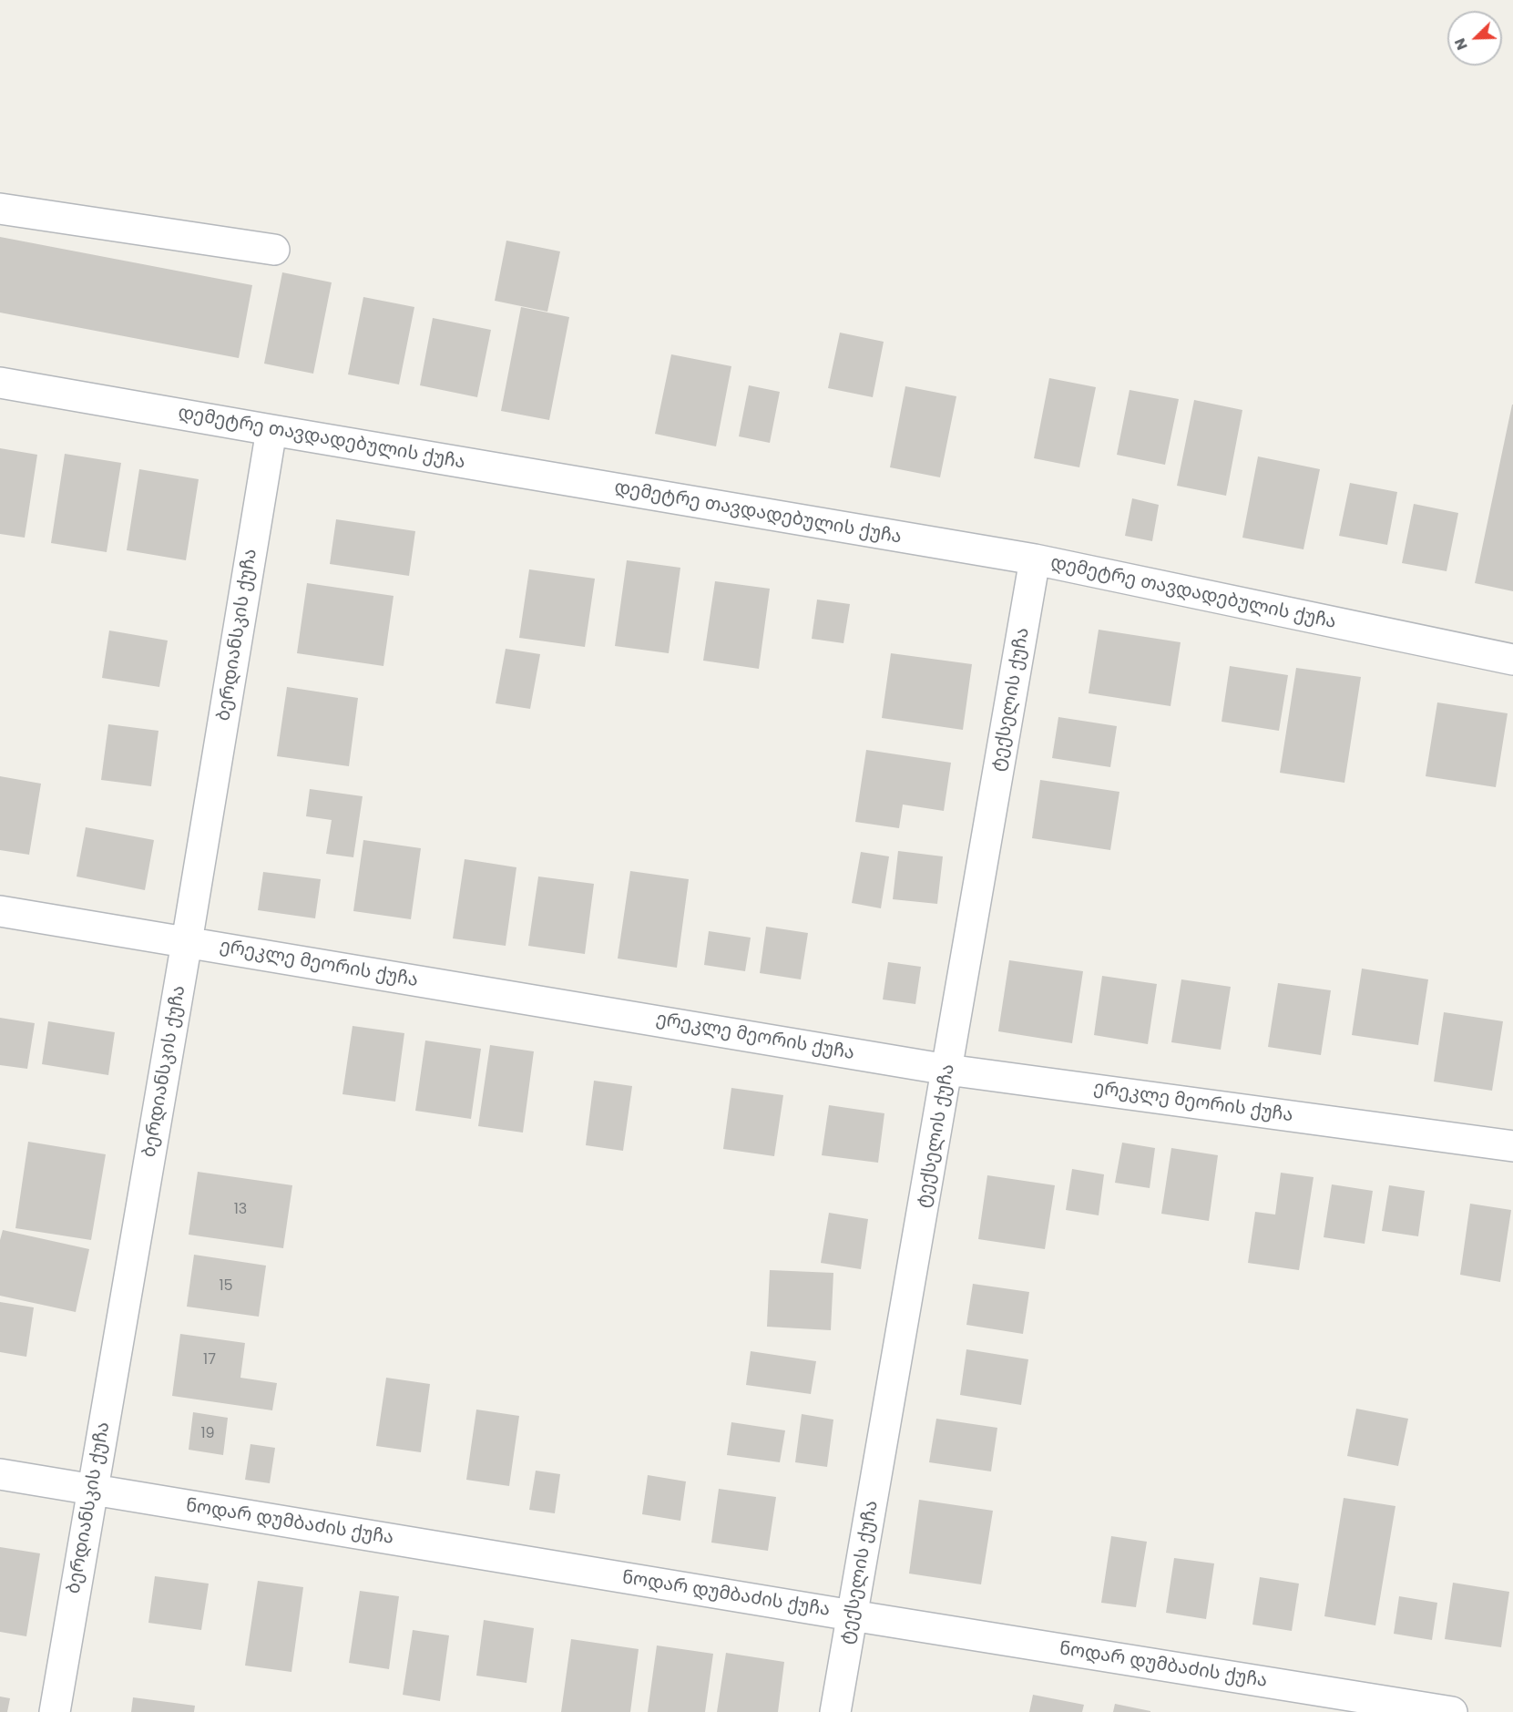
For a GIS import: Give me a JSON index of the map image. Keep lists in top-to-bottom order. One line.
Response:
{"streets":{"street":["დემეტრე თავდადებულის ქუჩა","ბერდიანსკის ქუჩა","ტექსელის ქუჩა","ერეკლე მეორის ქუჩა","ნოდარ დუმბაძის ქუჩა"]},"crossings":[["დემეტრე თავდადებულის ქუჩა","ბერდიანსკის ქუჩა"],["დემეტრე თავდადებულის ქუჩა","ტექსელის ქუჩა"],["ბერდიანსკის ქუჩა","ერეკლე მეორის ქუჩა"],["ბერდიანსკის ქუჩა","ნოდარ დუმბაძის ქუჩა"],["ტექსელის ქუჩა","ერეკლე მეორის ქუჩა"],["ტექსელის ქუჩა","ნოდარ დუმბაძის ქუჩა"]],"house_numbers":["13","15","17","19"],"north":"bottom left"}
